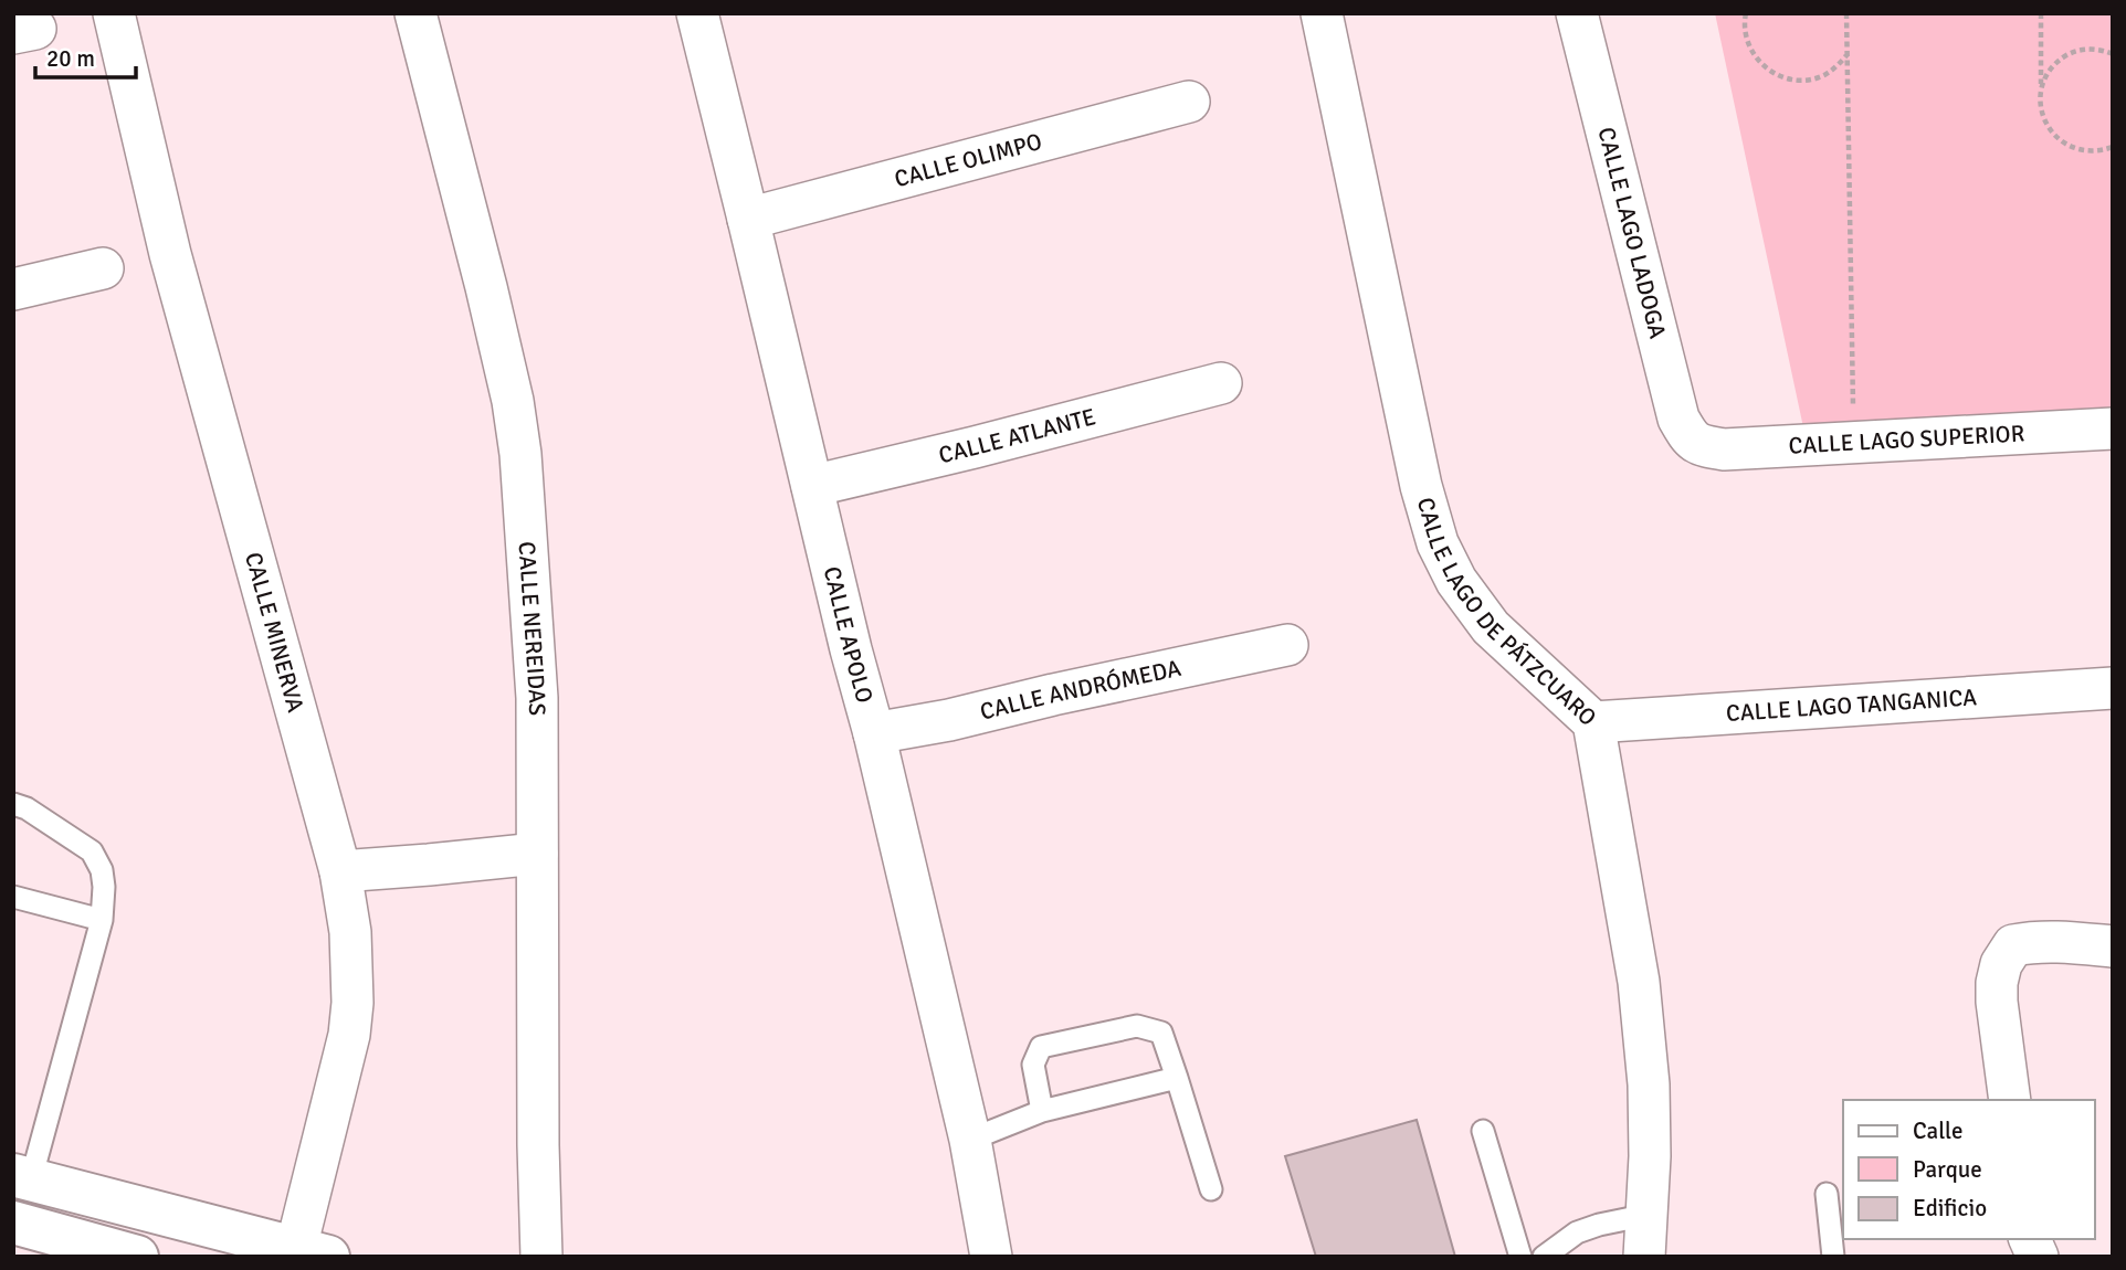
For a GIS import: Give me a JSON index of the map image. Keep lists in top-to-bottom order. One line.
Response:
{"streets":{"street":["CALLE OLIMPO","CALLE LAGO LADOGA","CALLE ATLANTE","CALLE LAGO SUPERIOR","CALLE LAGO DE PÁTZCUARO","CALLE NEREIDAS","CALLE MINERVA","CALLE APOLO","CALLE ANDRÓMEDA","CALLE LAGO TANGANICA"]},"crossings":[["CALLE OLIMPO","CALLE APOLO"],["CALLE LAGO LADOGA","CALLE LAGO SUPERIOR"],["CALLE ATLANTE","CALLE APOLO"],["CALLE LAGO DE PÁTZCUARO","CALLE LAGO TANGANICA"],["CALLE APOLO","CALLE ANDRÓMEDA"]],"legend":["Calle","Parque","Edificio"],"scale_bar":"20 m"}
